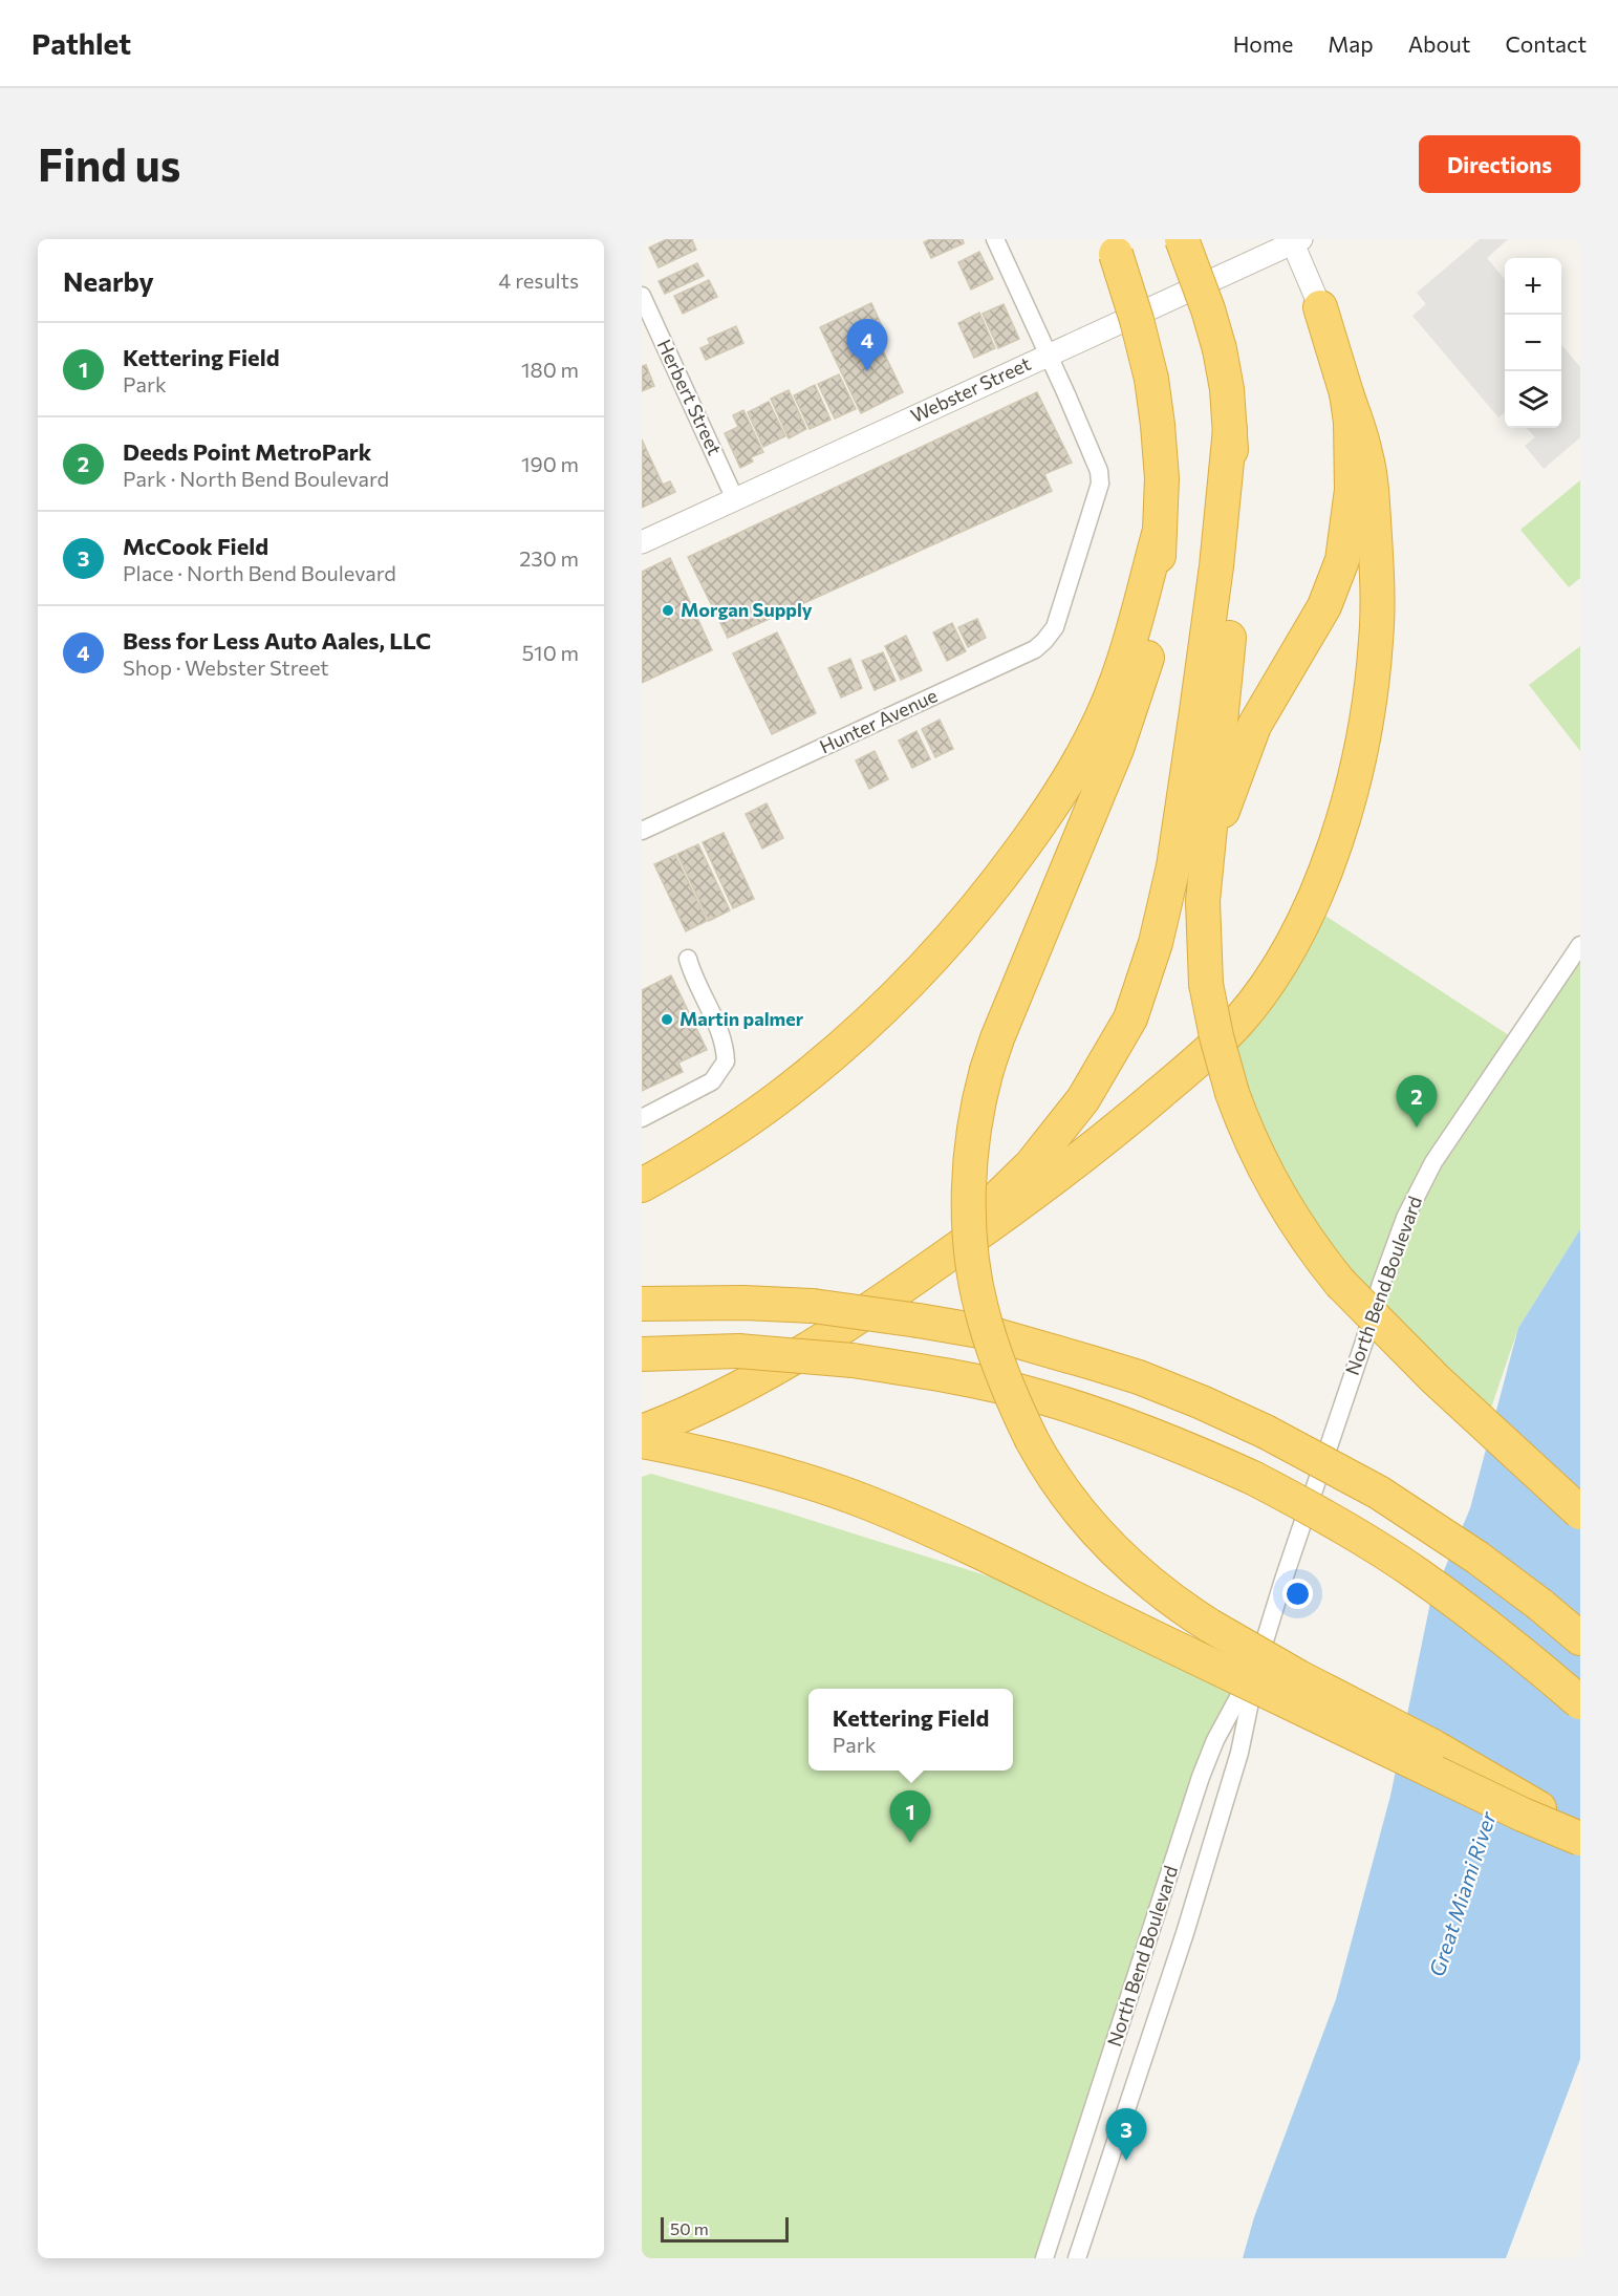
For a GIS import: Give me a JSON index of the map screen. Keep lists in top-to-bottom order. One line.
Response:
{"streets":{"street":["Webster Street","Herbert Street","Hunter Avenue","North Bend Boulevard"]},"crossings":[["Webster Street","Herbert Street"],["Webster Street","Hunter Avenue"]],"water":["Great Miami River"],"places":["Morgan Supply","Martin palmer"],"scale_bar":"50 m","page":{"header":"Pathlet","nav":["Home","Map","About","Contact"],"buttons":"Directions","title":"Find us","heading":["Nearby","4 results"],"map_buttons":["+","−"],"pins":["4","2","1","3"],"list":[{"mark":"1","name":"Kettering Field","note":"Park","value":"180 m"},{"mark":"2","name":"Deeds Point MetroPark","note":"Park · North Bend Boulevard","value":"190 m"},{"mark":"3","name":"McCook Field","note":"Place · North Bend Boulevard","value":"230 m"},{"mark":"4","name":"Bess for Less Auto Aales, LLC","note":"Shop · Webster Street","value":"510 m"}],"popup":["Kettering Field","Park"],"scale":"50 m"}}
